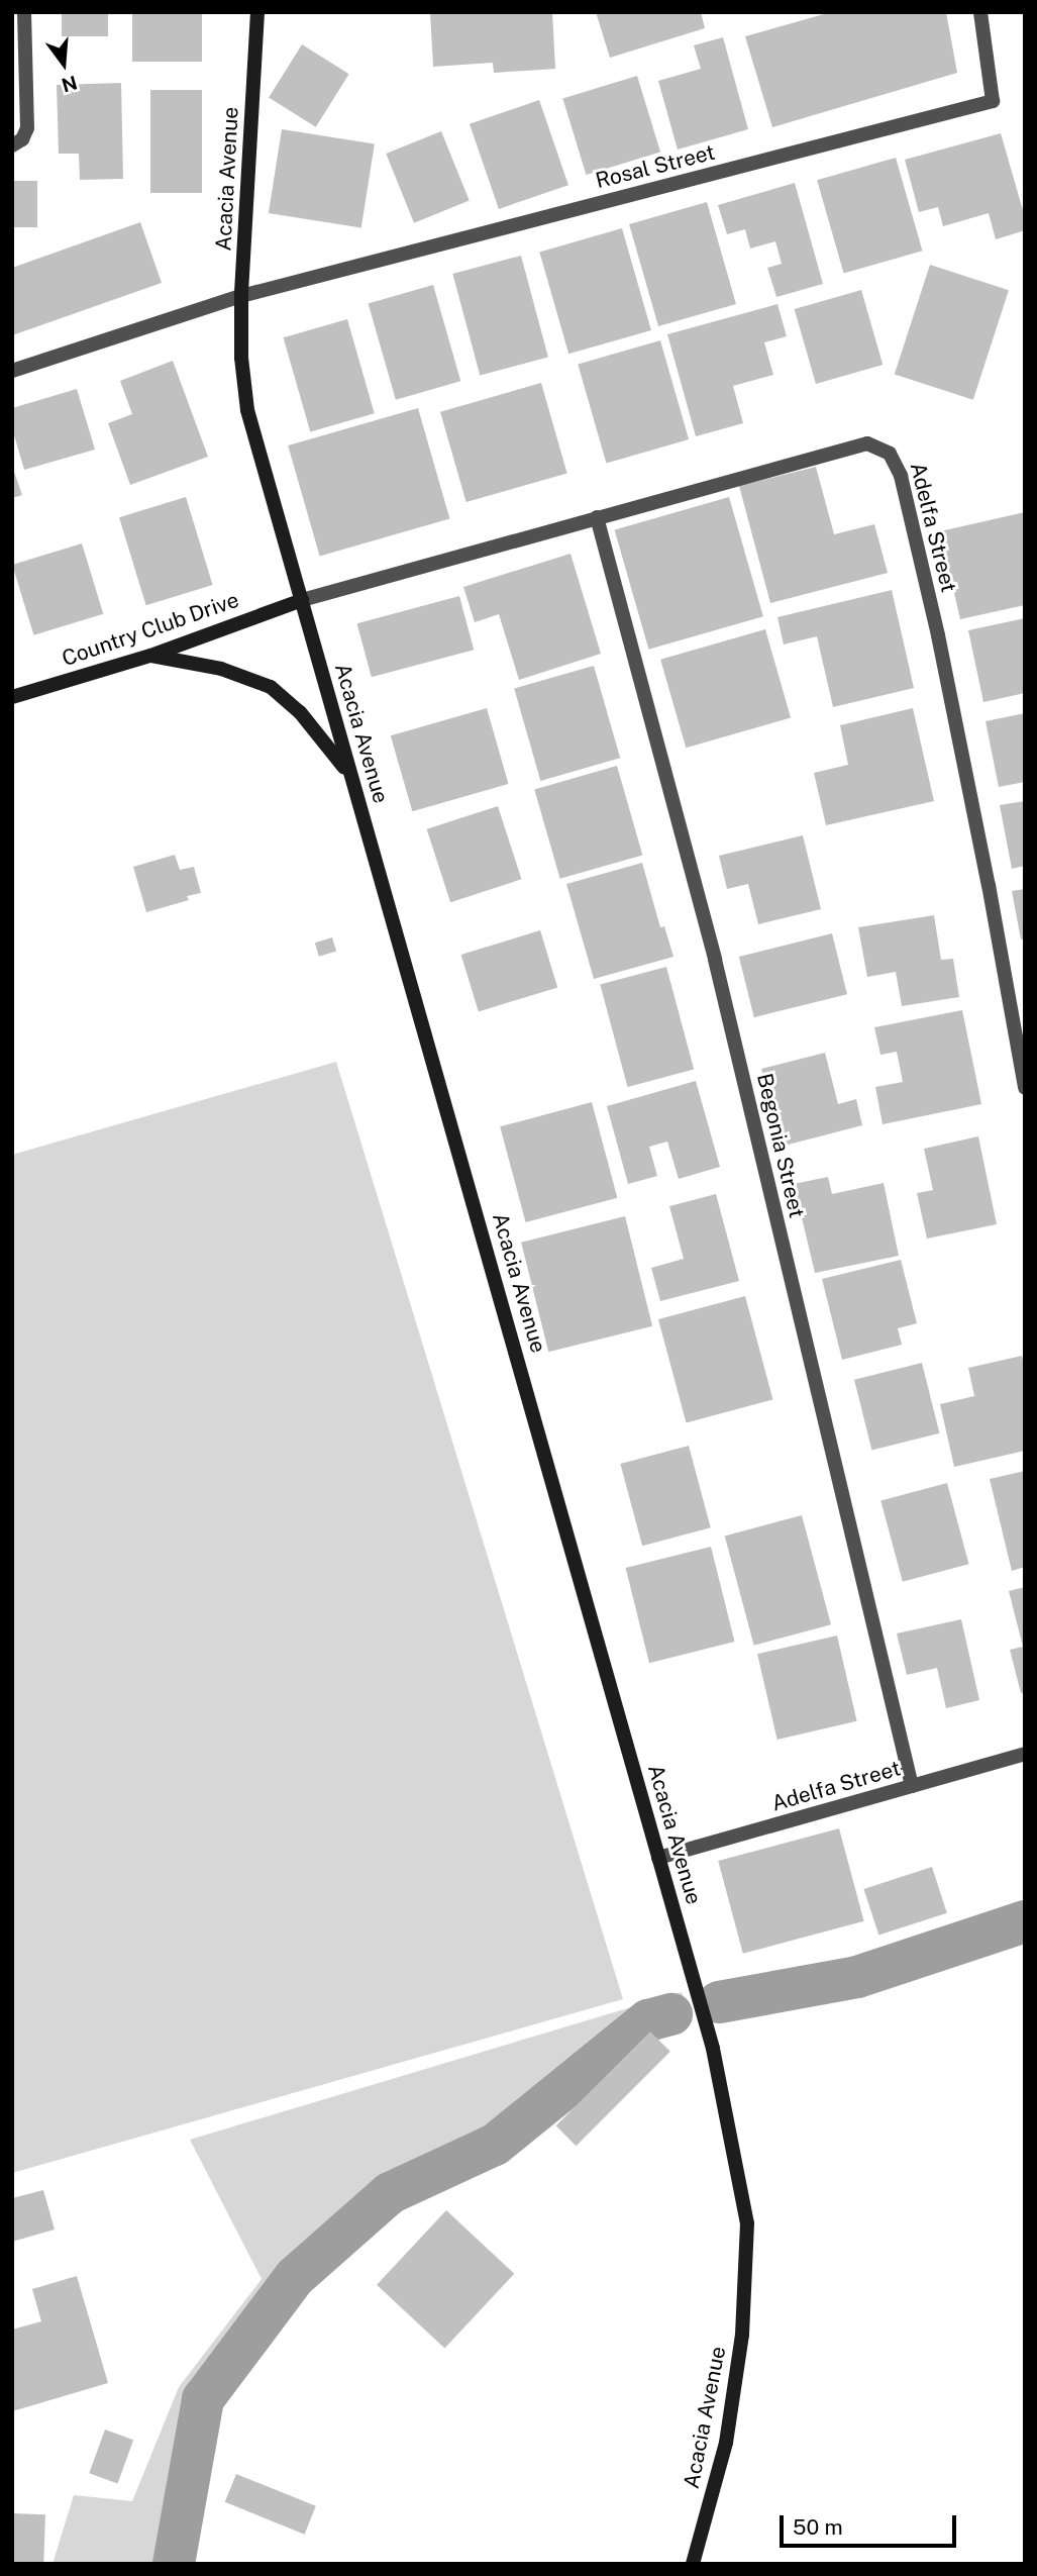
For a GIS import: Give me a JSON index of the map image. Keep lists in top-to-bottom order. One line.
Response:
{"streets":{"street":["Rosal Street","Acacia Avenue","Adelfa Street","Country Club Drive","Begonia Street"]},"crossings":[["Rosal Street","Acacia Avenue"],["Acacia Avenue","Adelfa Street"],["Acacia Avenue","Country Club Drive"],["Adelfa Street","Country Club Drive"],["Adelfa Street","Begonia Street"]],"scale_bar":"50 m","north":"bottom"}
